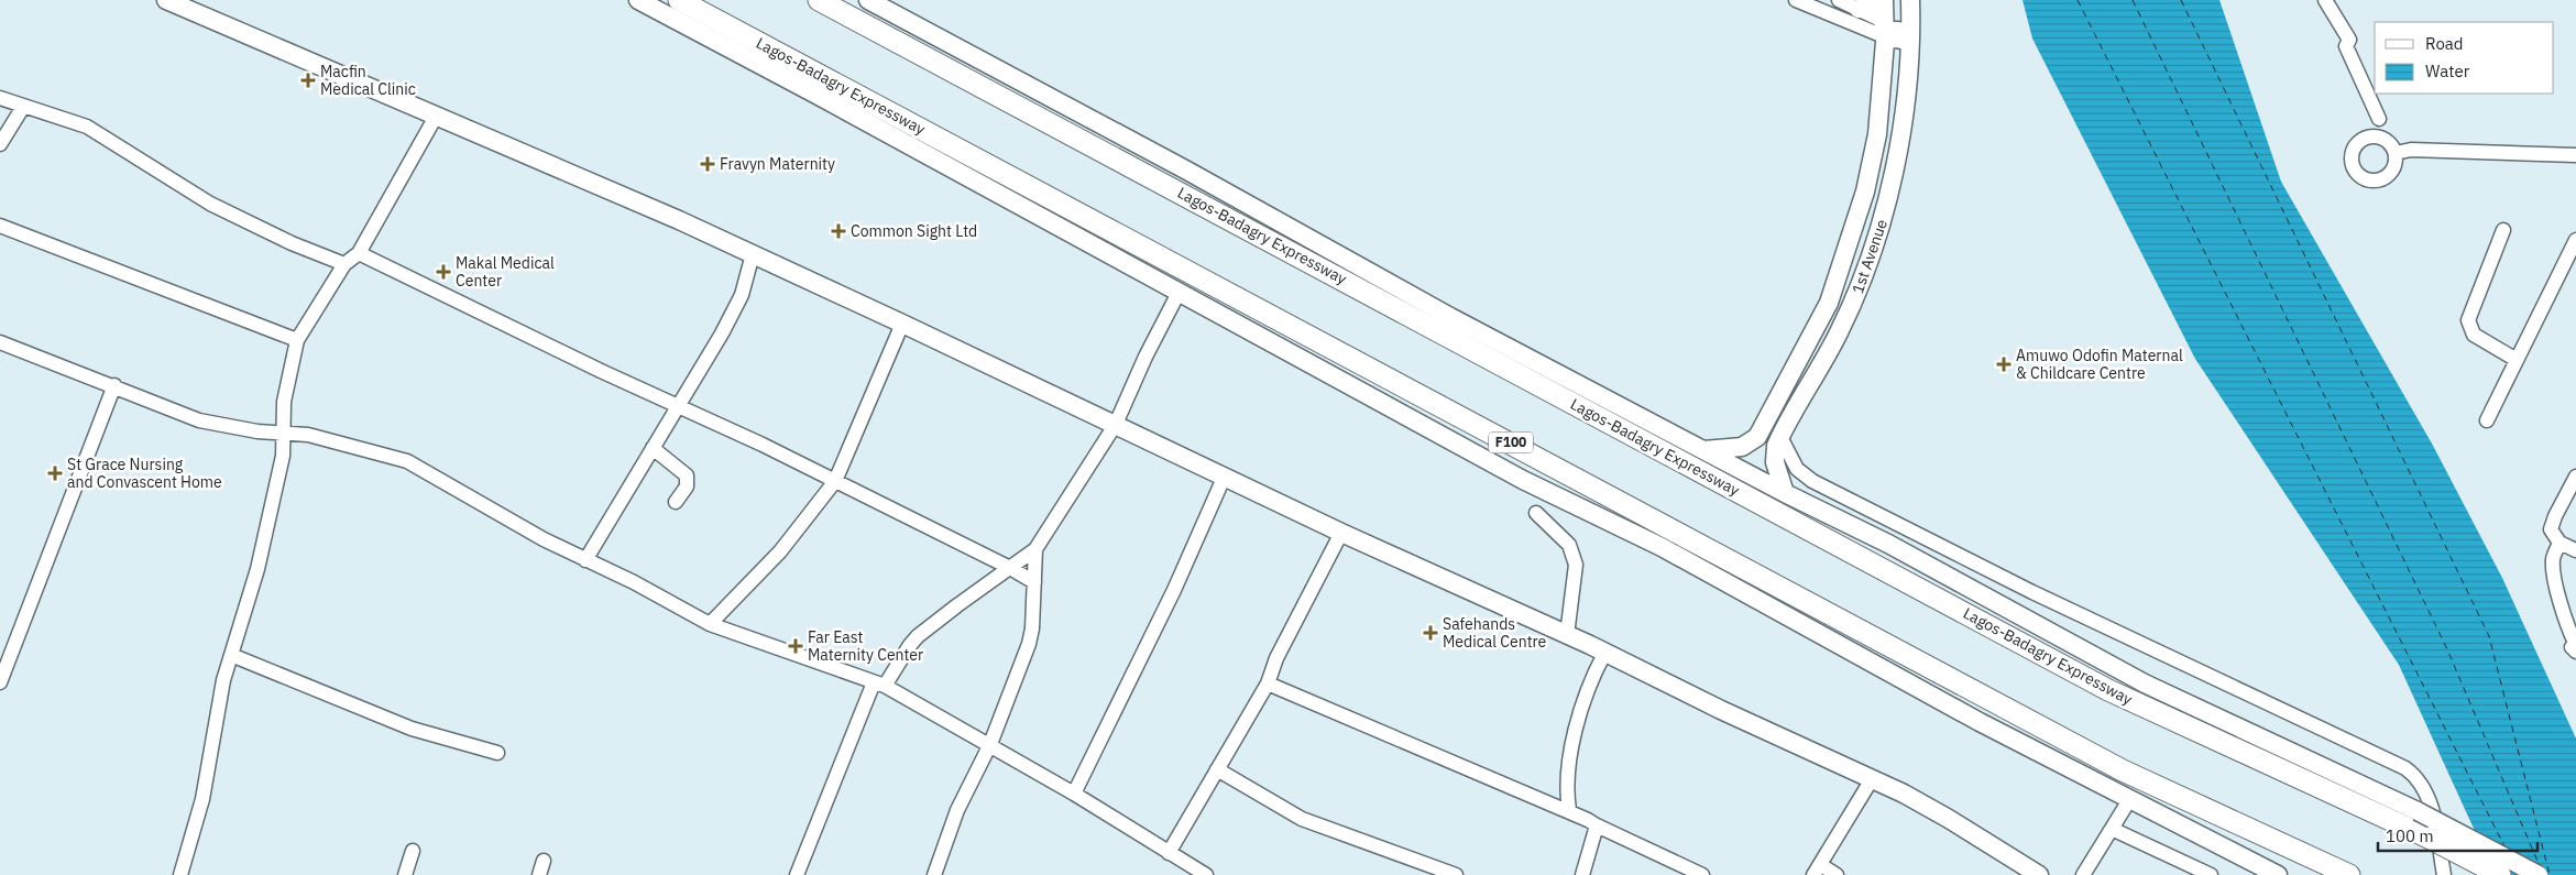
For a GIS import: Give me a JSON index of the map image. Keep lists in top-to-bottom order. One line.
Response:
{"streets":{"highway":["Lagos-Badagry Expressway","F100"],"main road":["1st Avenue"]},"crossings":[["Lagos-Badagry Expressway","1st Avenue"]],"places":{"health":["Macfin Medical Clinic","Fravyn Maternity","Common Sight Ltd","Makal Medical Center","Amuwo Odofin Maternal & Childcare Centre","St Grace Nursing and Convascent Home","Safehands Medical Centre","Far East Maternity Center"]},"legend":["Road","Water"],"scale_bar":"100 m"}
